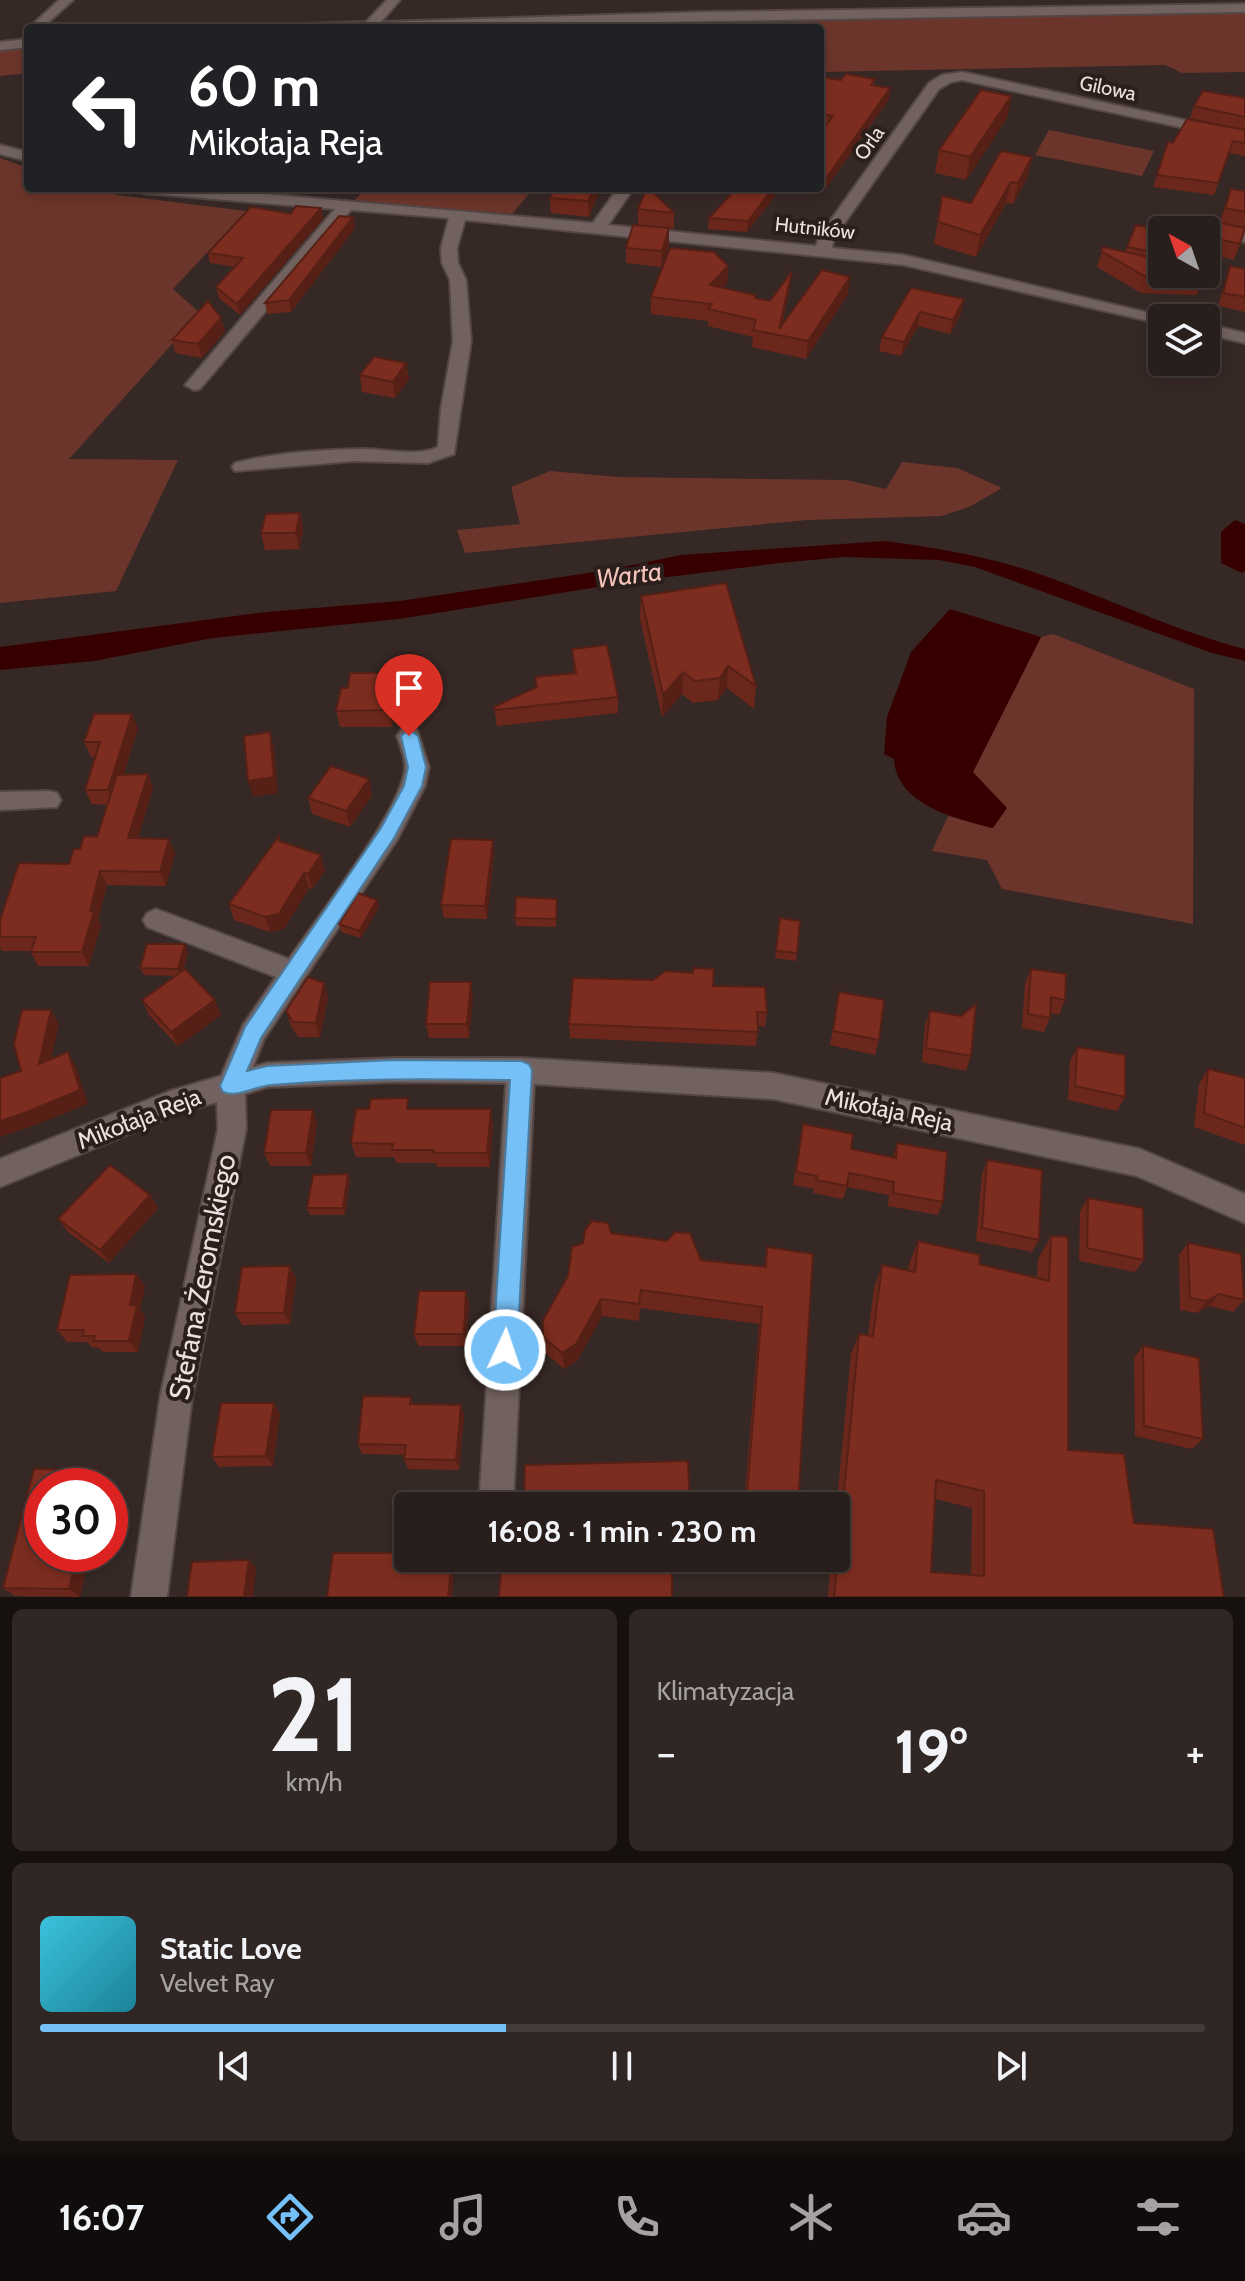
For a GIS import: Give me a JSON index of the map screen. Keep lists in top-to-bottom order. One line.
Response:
{"streets":{"street":["Gilowa","Orla","Hutników","Mikołaja Reja","Stefana Żeromskiego"]},"crossings":[["Gilowa","Orla"],["Orla","Hutników"],["Mikołaja Reja","Stefana Żeromskiego"]],"water":["Warta"],"north":"top left","page":{"turn":["60 m","Mikołaja Reja"],"limit":"30","trip":"16:08 · 1 min · 230 m","tile":[["21","km/h"],"Klimatyzacja"],"heat":["−","19°","+"],"song":["Static Love","Velvet Ray"],"tabs":"16:07"}}
